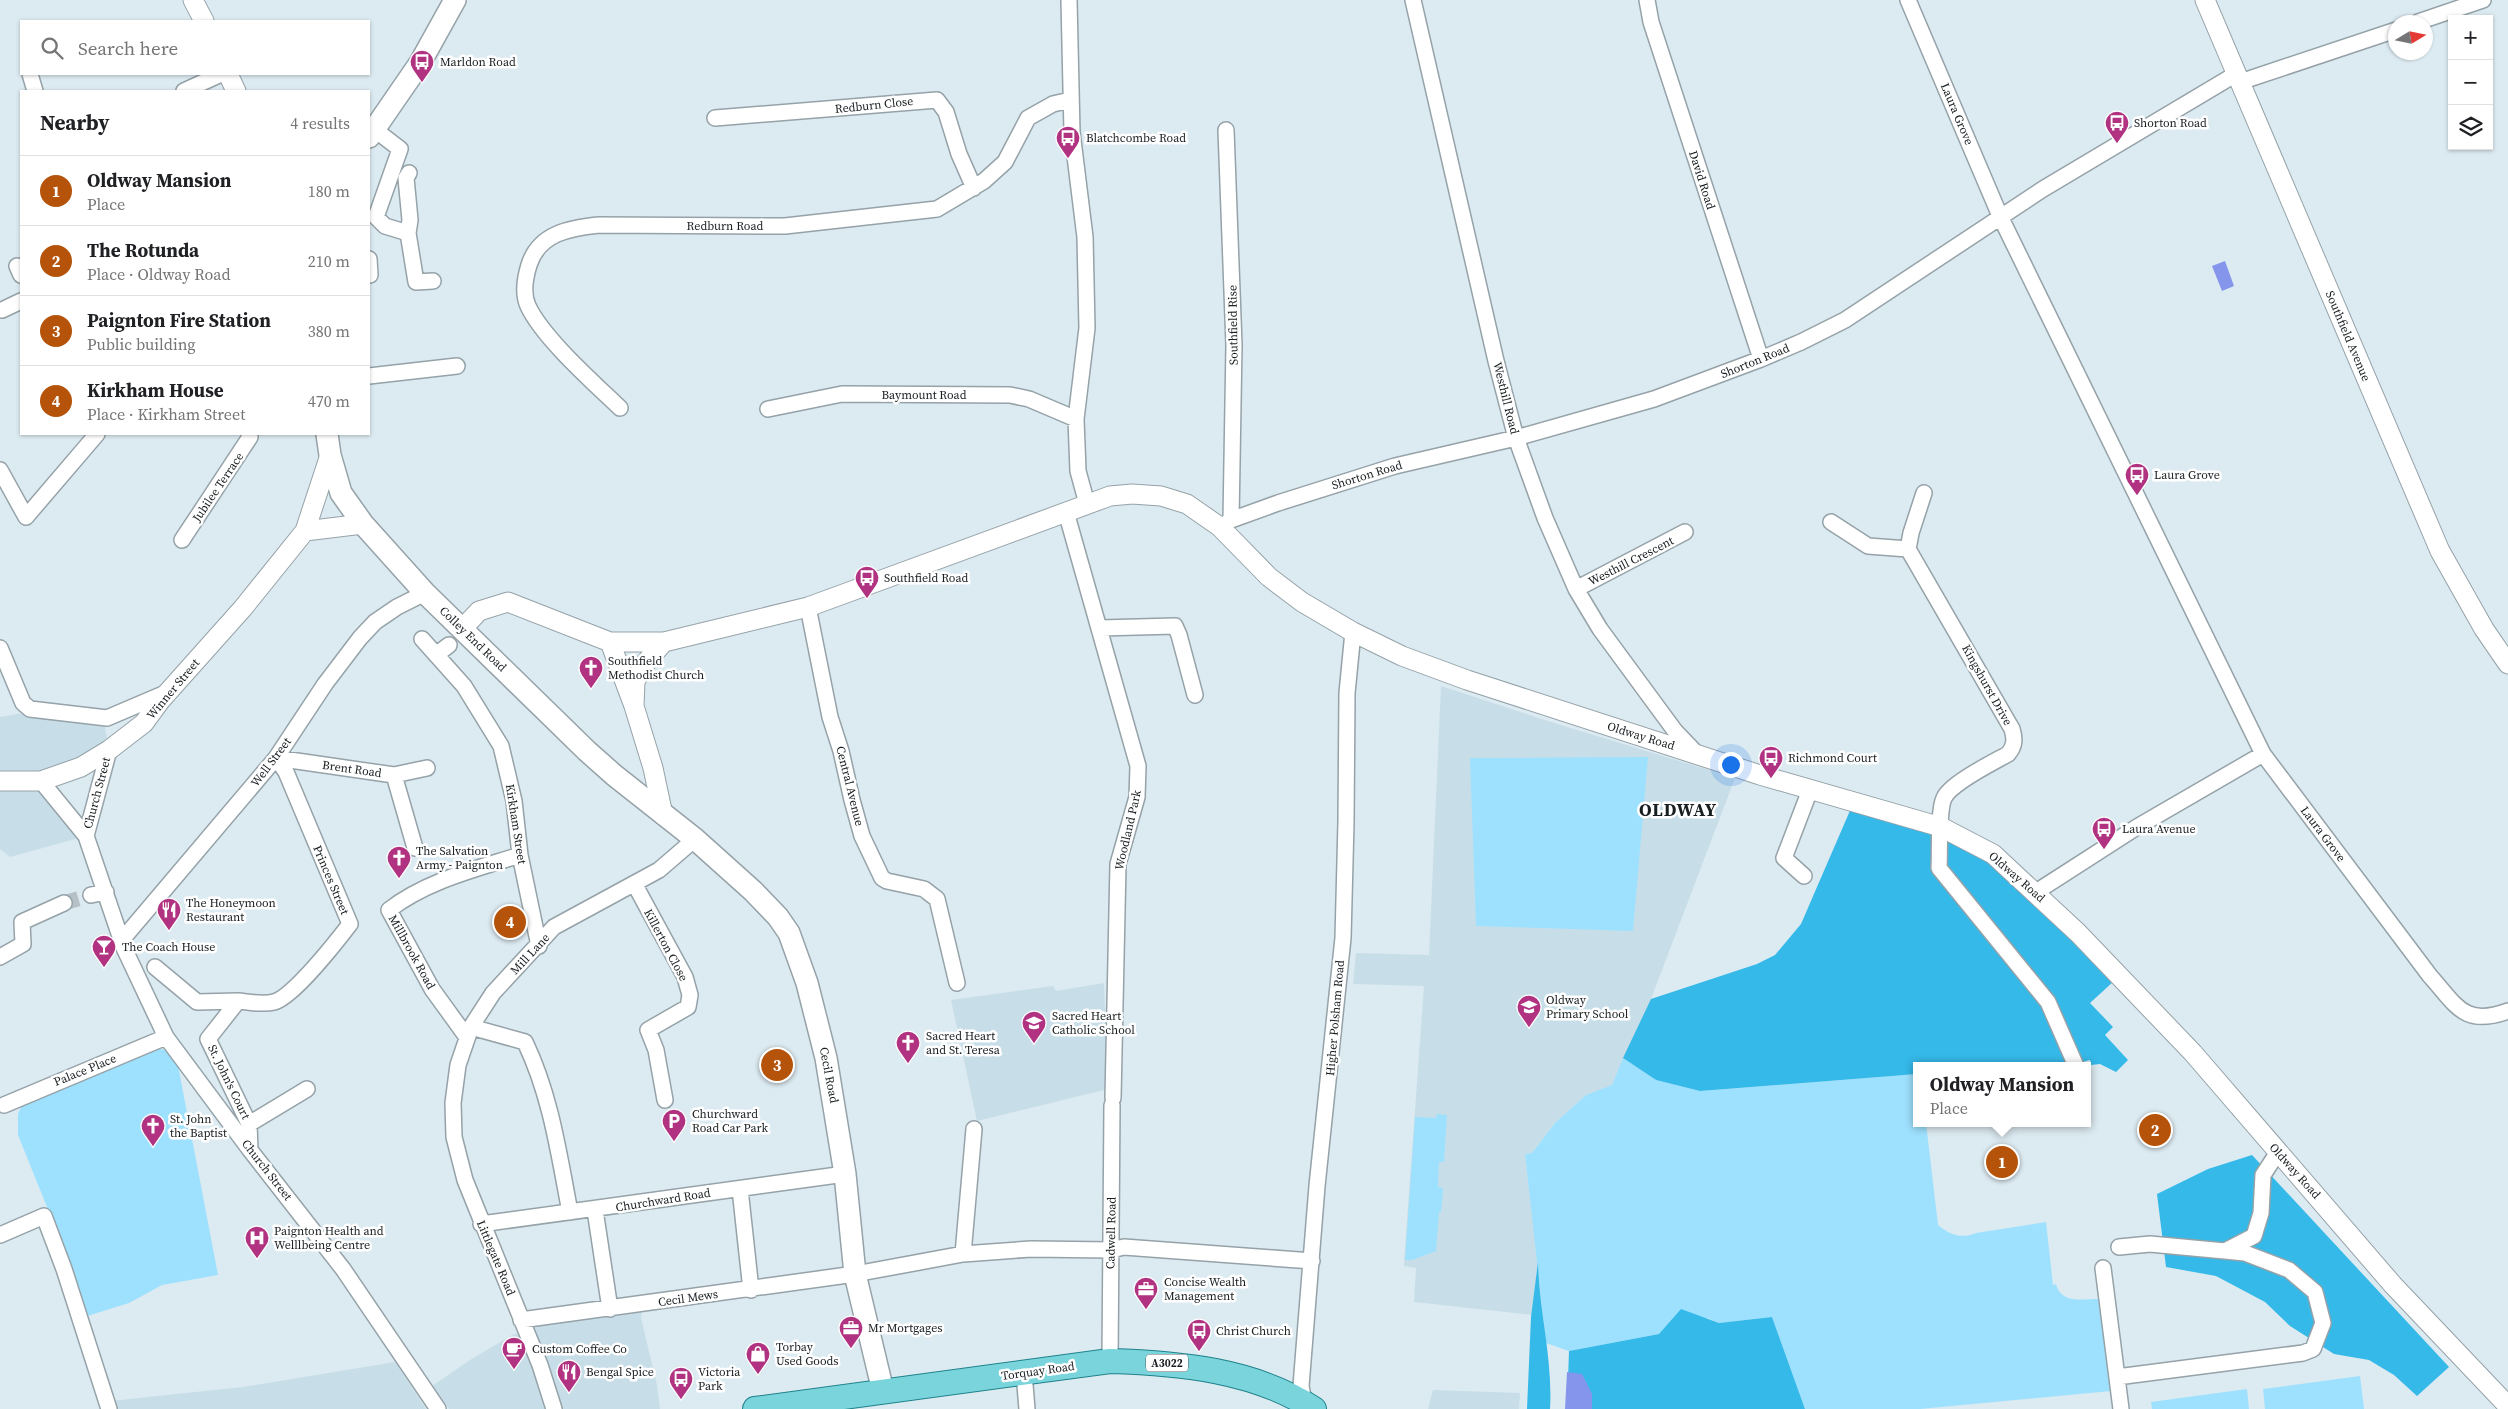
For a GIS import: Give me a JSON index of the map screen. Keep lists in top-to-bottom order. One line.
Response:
{"streets":{"main road":["Colley End Road","Cecil Road","A3022","Torquay Road"],"street":["Redburn Close","Laura Grove","David Road","Redburn Road","Southfield Rise","Southfield Avenue","Shorton Road","Baymount Road","Westhill Road","Jubilee Terrace","Westhill Crescent","Kingshurst Drive","Winner Street","Oldway Road","Well Street","Brent Road","Central Avenue","Church Street","Kirkham Street","Woodland Park","Princes Street","Killerton Close","Millbrook Road","Mill Lane","Higher Polsham Road","Palace Place","St. John's Court","Churchward Road","Cadwell Road","Littlegate Road","Cecil Mews"]},"crossings":[["Redburn Close","Redburn Road"],["Laura Grove","Shorton Road"],["David Road","Shorton Road"],["Southfield Rise","Shorton Road"],["Southfield Rise","Oldway Road"],["Southfield Avenue","Shorton Road"],["Shorton Road","Westhill Road"],["Shorton Road","Oldway Road"],["Westhill Road","Westhill Crescent"],["Westhill Road","Oldway Road"],["Colley End Road","Winner Street"],["Colley End Road","Well Street"],["Colley End Road","Cecil Road"],["Kingshurst Drive","Oldway Road"],["Winner Street","Church Street"],["Oldway Road","Higher Polsham Road"],["Well Street","Brent Road"],["Well Street","Church Street"],["Well Street","Princes Street"],["Brent Road","Princes Street"],["Church Street","Palace Place"],["Church Street","St. John's Court"],["Kirkham Street","Millbrook Road"],["Kirkham Street","Mill Lane"],["Woodland Park","Cadwell Road"],["Princes Street","St. John's Court"],["Killerton Close","Mill Lane"],["Millbrook Road","Mill Lane"],["Mill Lane","Cecil Road"],["Mill Lane","Littlegate Road"],["Higher Polsham Road","Cecil Mews"],["Higher Polsham Road","Torquay Road"],["Cecil Road","Churchward Road"],["Cecil Road","Cecil Mews"],["Cecil Road","Torquay Road"],["Churchward Road","Littlegate Road"],["Cadwell Road","Cecil Mews"],["Cadwell Road","Torquay Road"],["Littlegate Road","Cecil Mews"]],"districts":["OLDWAY"],"places":{"bus stop":["Marldon Road","Shorton Road","Blatchcombe Road","Laura Grove","Southfield Road","Richmond Court","Laura Avenue","Christ Church","Victoria Park"],"church":["Southfield Methodist Church","The Salvation Army - Paignton","Sacred Heart and St. Teresa","St. John the Baptist"],"restaurant":["The Honeymoon Restaurant","Bengal Spice"],"bar":["The Coach House"],"school or university":["Oldway Primary School","Sacred Heart Catholic School"],"parking":["Churchward Road Car Park"],"hospital":["Paignton Health and Welllbeing Centre"],"office":["Concise Wealth Management","Mr Mortgages"],"cafe":["Custom Coffee Co"],"shop":["Torbay Used Goods"]},"north":"right","page":{"map_buttons":["+","−"],"search":"Search here","heading":["Nearby","4 results"],"list":[{"mark":"1","name":"Oldway Mansion","note":"Place","value":"180 m"},{"mark":"2","name":"The Rotunda","note":"Place · Oldway Road","value":"210 m"},{"mark":"3","name":"Paignton Fire Station","note":"Public building","value":"380 m"},{"mark":"4","name":"Kirkham House","note":"Place · Kirkham Street","value":"470 m"}],"pins":["4","3","2","1"],"popup":["Oldway Mansion","Place"]}}
